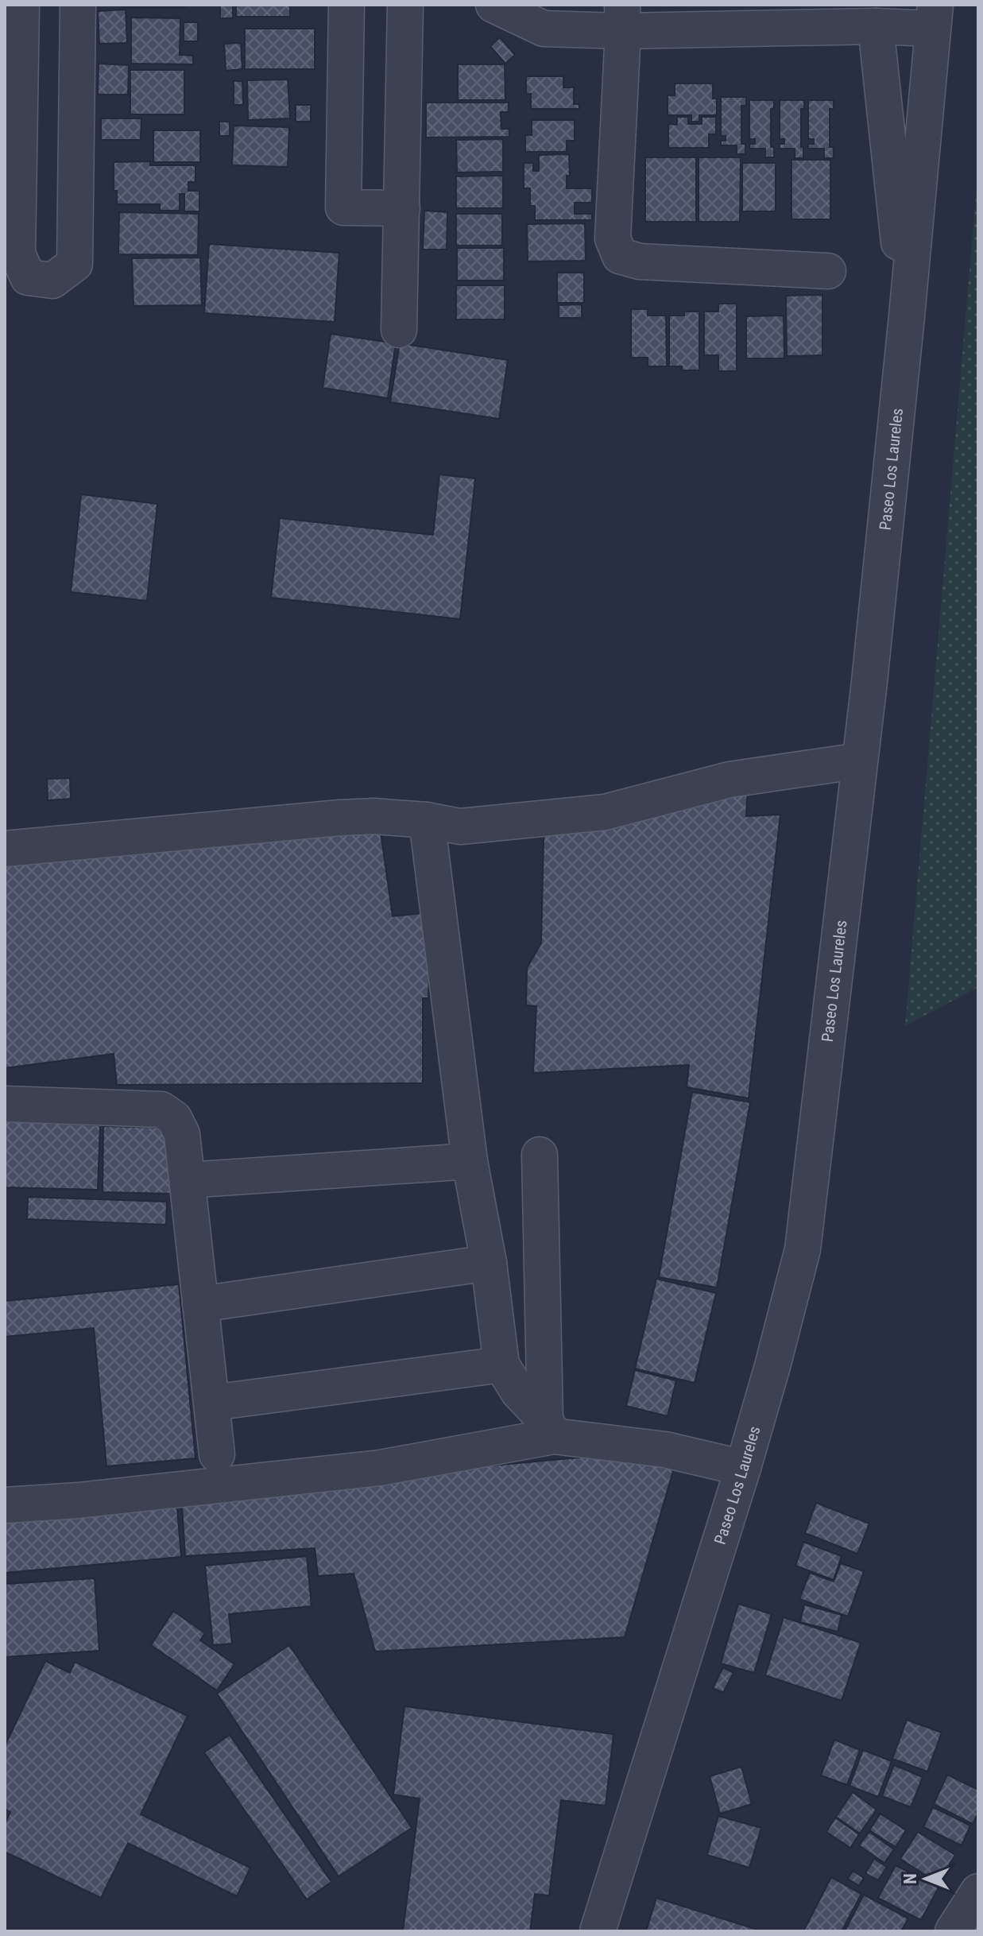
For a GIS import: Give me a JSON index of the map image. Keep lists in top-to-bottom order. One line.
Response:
{"streets":{"street":["Paseo Los Laureles"]},"north":"left"}
